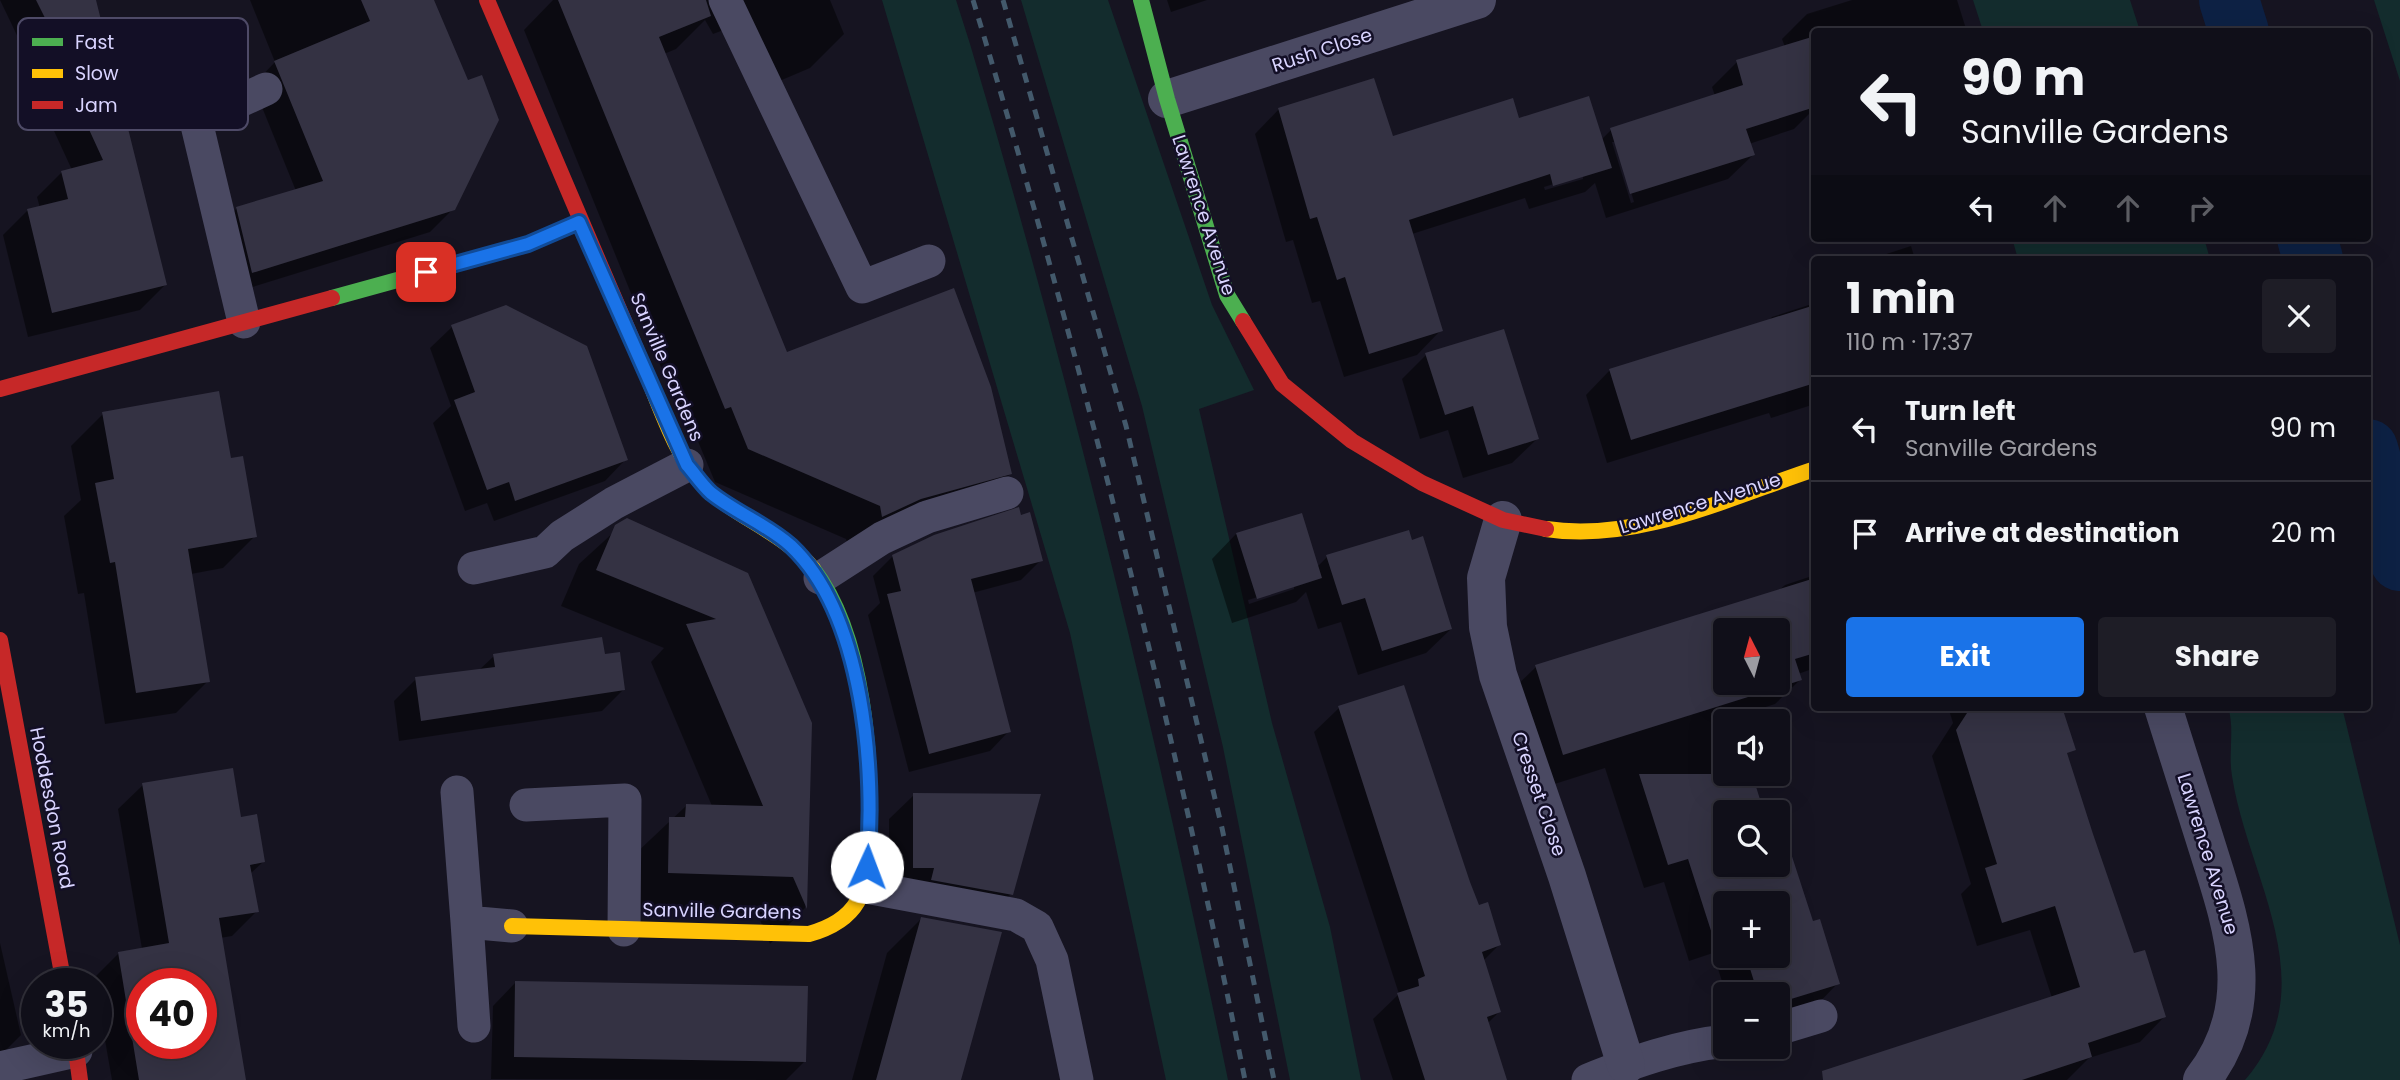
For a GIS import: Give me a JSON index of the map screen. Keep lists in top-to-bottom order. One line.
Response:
{"streets":{"street":["Rush Close","Lawrence Avenue","Sanville Gardens","Cresset Close","Hoddesdon Road"]},"crossings":[["Rush Close","Lawrence Avenue"],["Lawrence Avenue","Cresset Close"]],"legend":["Fast","Slow","Jam"],"north":"top","page":{"turn":["90 m","Sanville Gardens"],"heading":["1 min","110 m · 17:37"],"list":[{"name":"Turn left","note":"Sanville Gardens","value":"90 m"},{"name":"Arrive at destination","value":"20 m"}],"buttons":["Exit","Share"],"map_buttons":["+","−"],"speed":"35 km/h","limit":"40"}}
